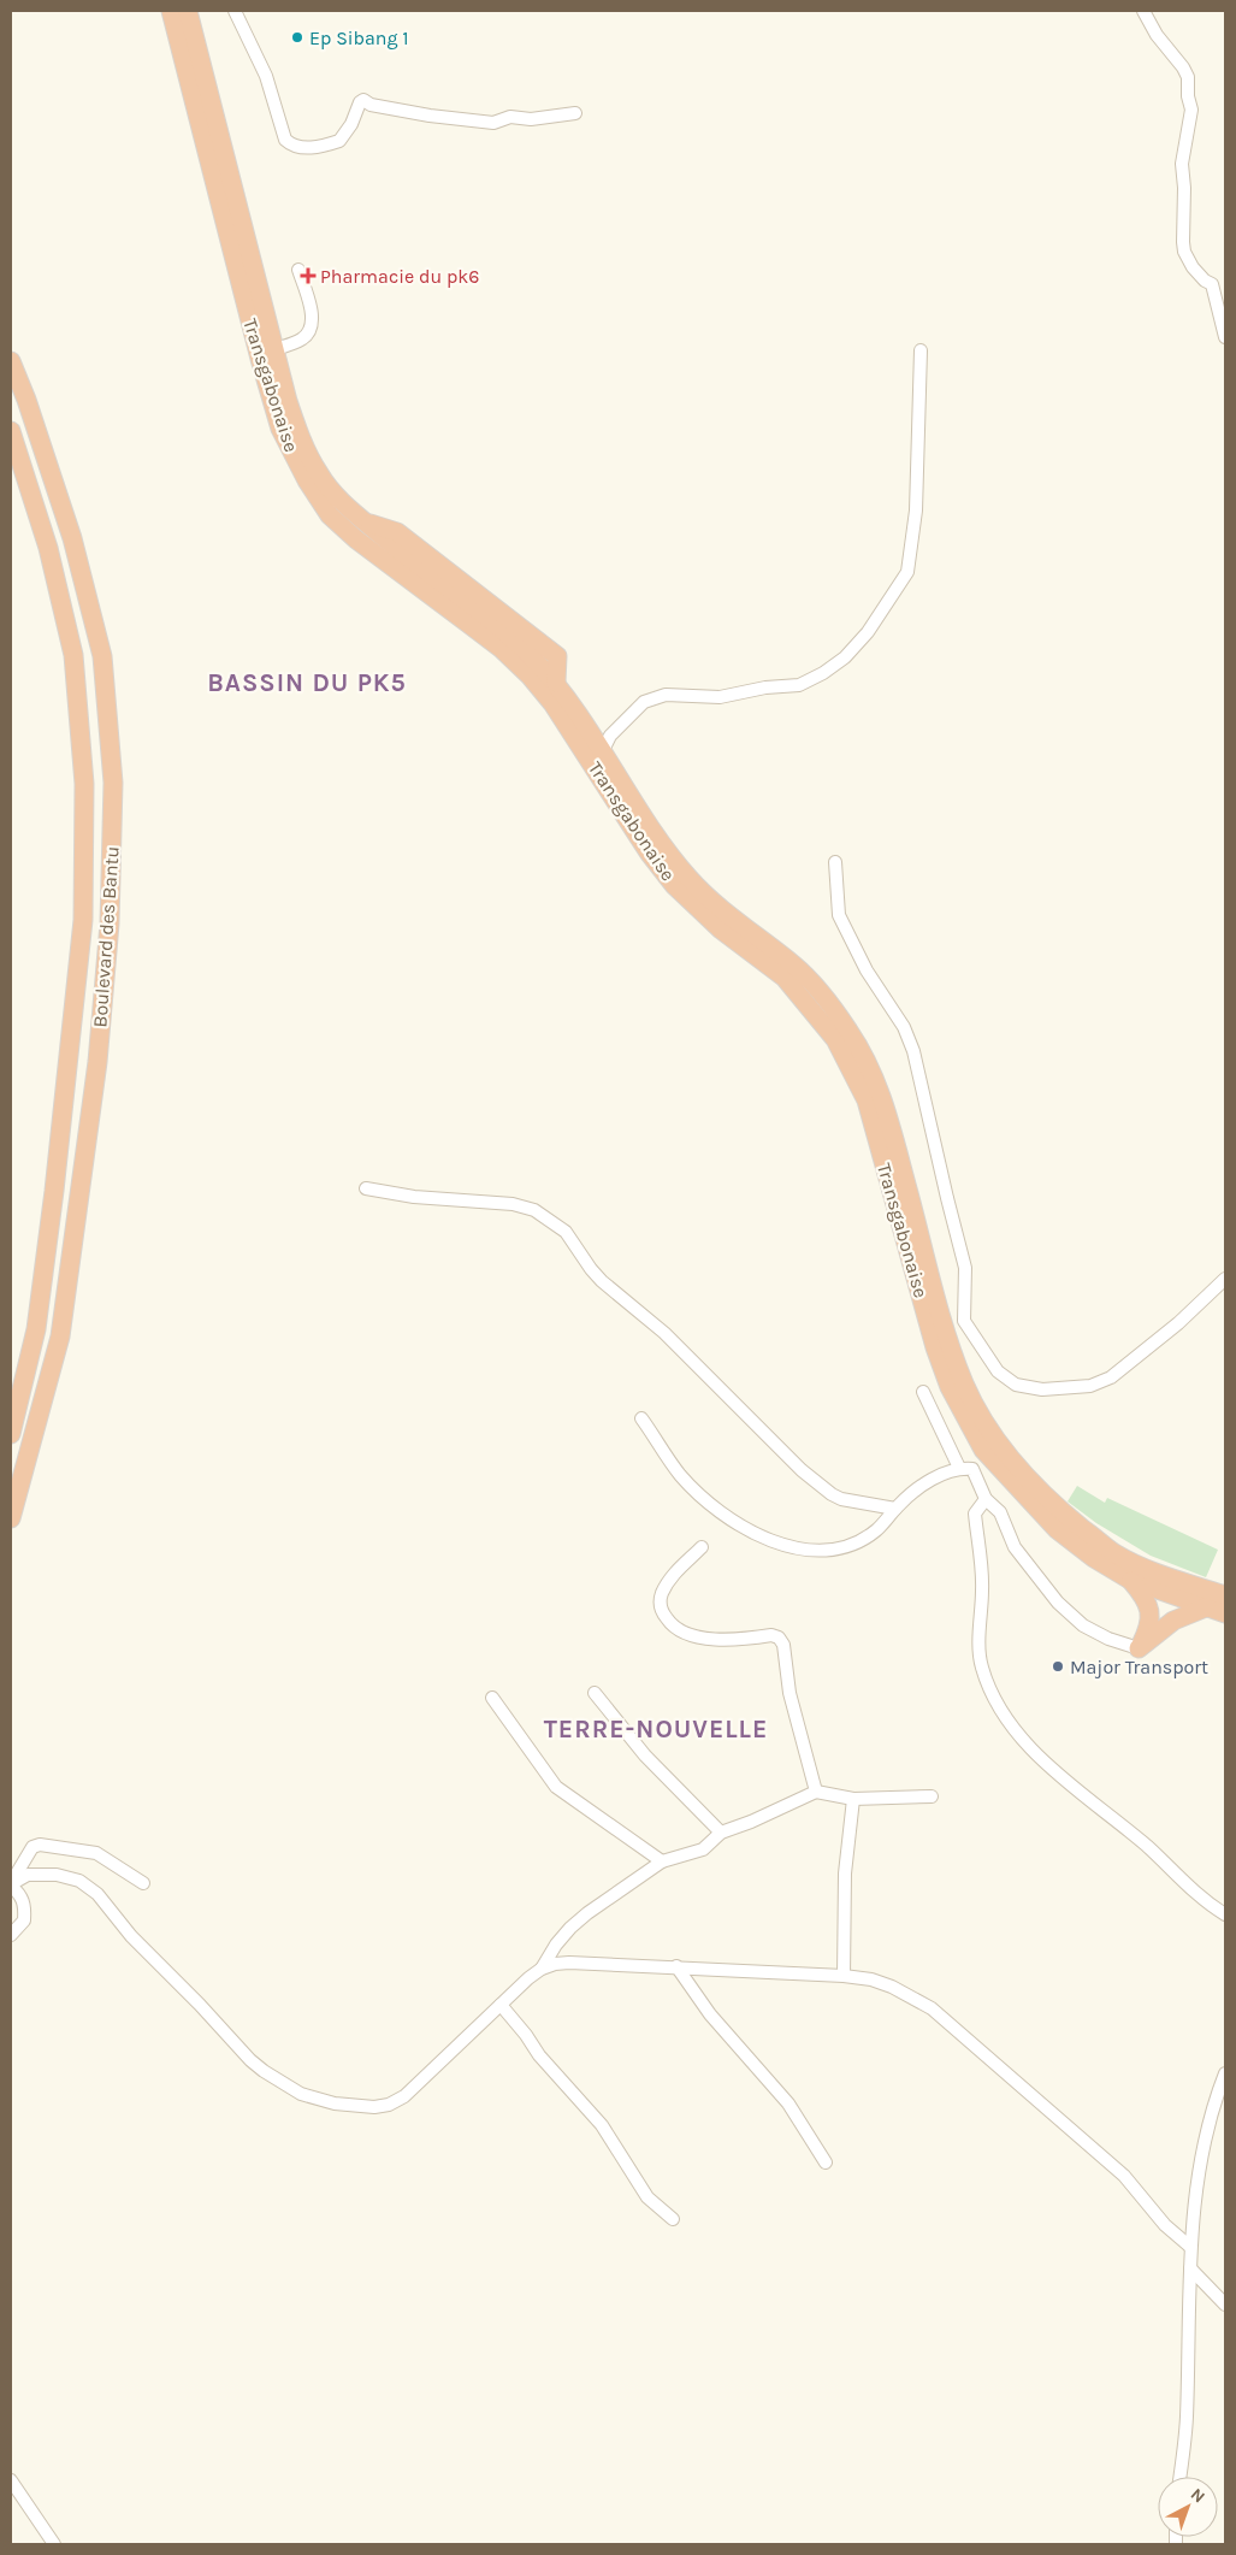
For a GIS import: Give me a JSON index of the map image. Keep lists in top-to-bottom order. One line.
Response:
{"streets":{"highway":["Transgabonaise","Boulevard des Bantu"]},"districts":["BASSIN DU PK5","TERRE-NOUVELLE"],"places":{"other":["Ep Sibang 1","Major Transport"],"health":["Pharmacie du pk6"]},"north":"top right"}
